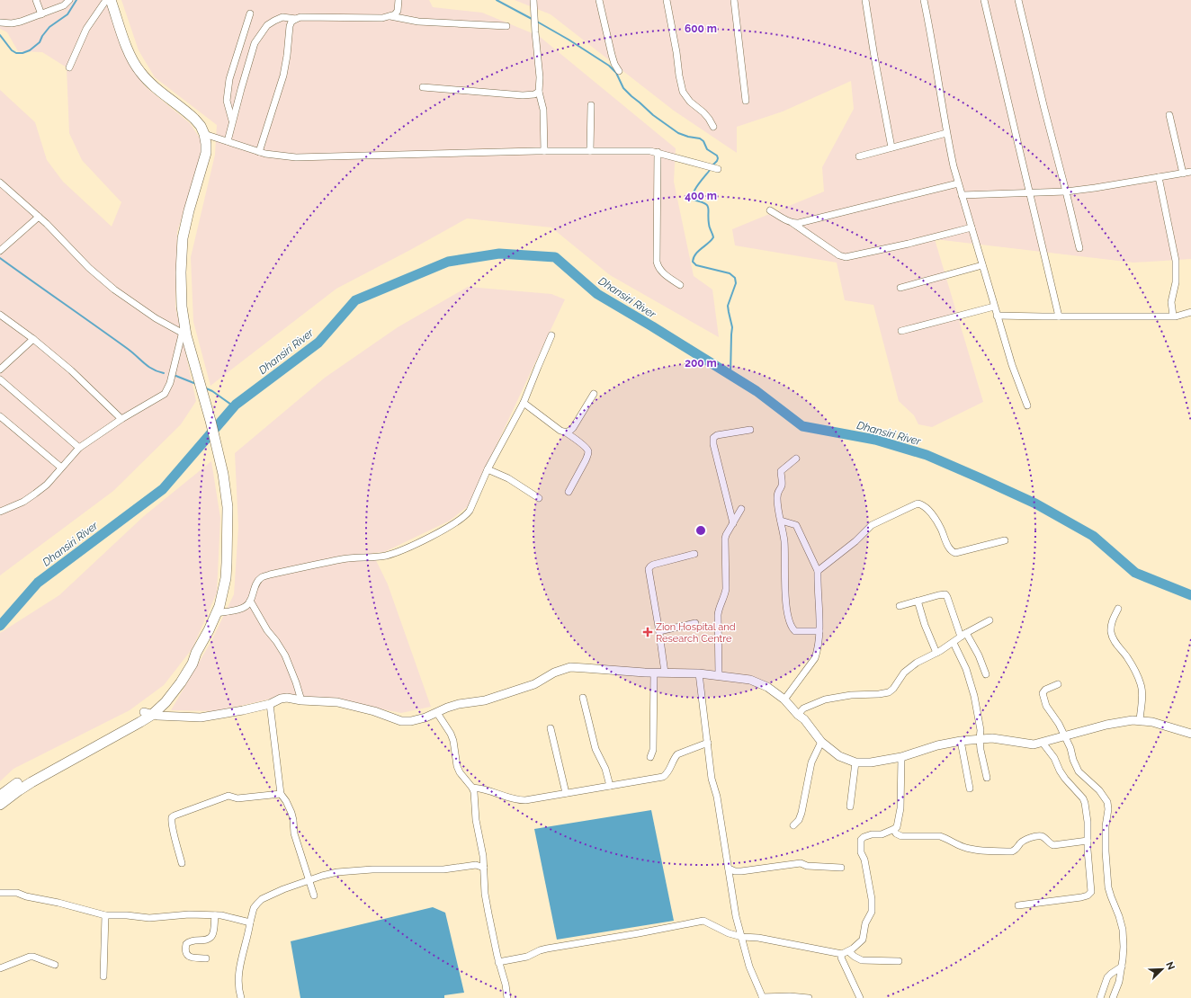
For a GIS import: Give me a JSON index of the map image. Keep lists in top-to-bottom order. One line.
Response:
{"water":["Dhansiri River"],"places":{"health":["Zion Hospital and Research Centre"]},"north":"top right","rings":["600 m","400 m","200 m"]}
